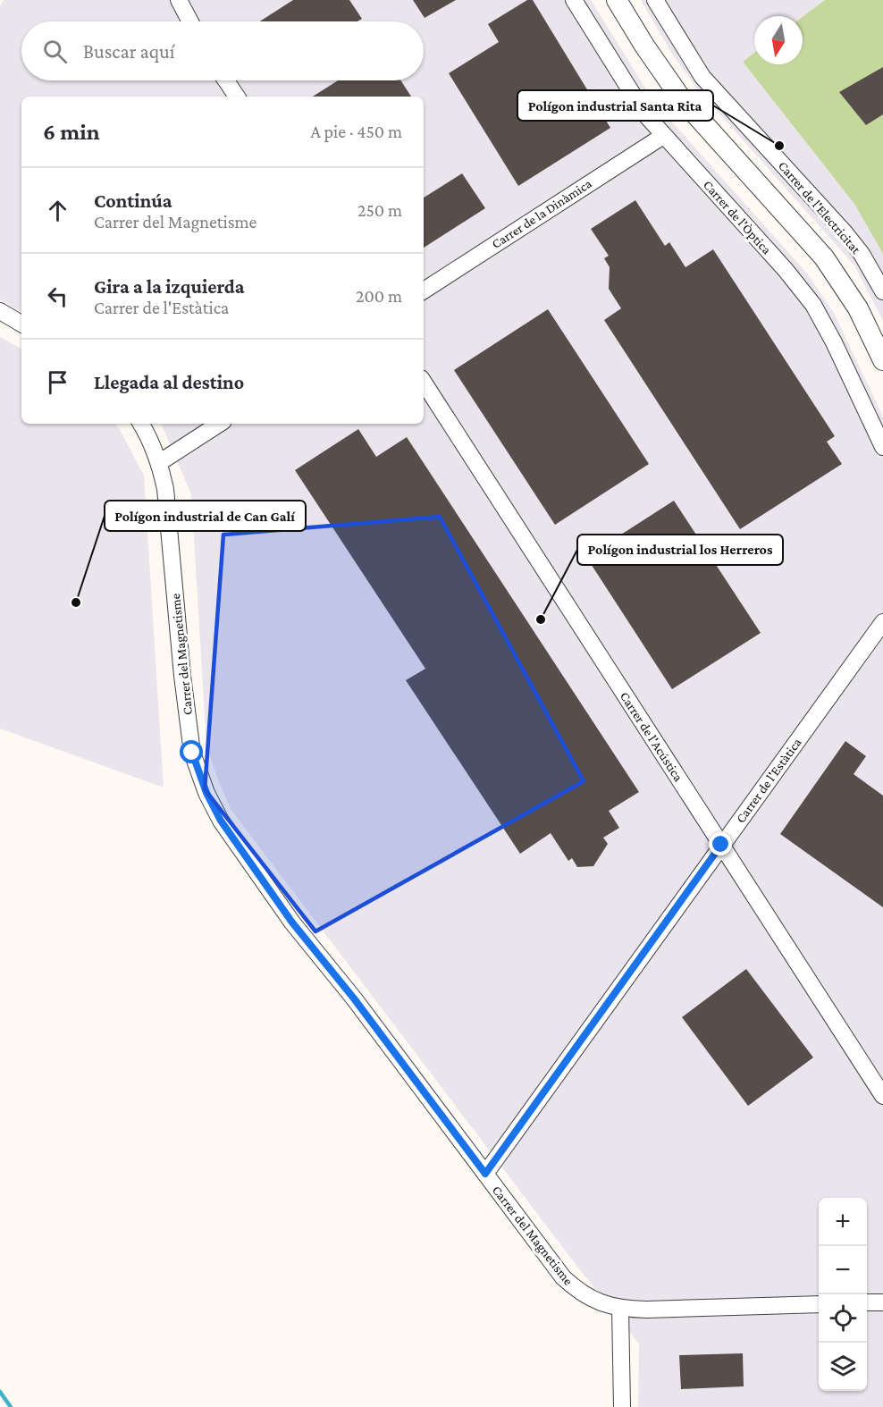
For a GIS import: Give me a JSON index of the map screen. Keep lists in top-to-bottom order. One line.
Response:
{"streets":{"street":["Carrer de l'Electricitat","Carrer de la Dinàmica","Carrer de l'Òptica","Carrer del Magnetisme","Carrer de l'Acústica","Carrer de l'Estàtica"]},"crossings":[["Carrer de la Dinàmica","Carrer de l'Òptica"],["Carrer del Magnetisme","Carrer de l'Estàtica"],["Carrer de l'Acústica","Carrer de l'Estàtica"]],"places":["Polígon industrial Santa Rita","Polígon industrial de Can Galí","Polígon industrial los Herreros"],"north":"bottom","page":{"search":"Buscar aquí","heading":["6 min","A pie · 450 m"],"list":[["Continúa","Carrer del Magnetisme","250 m"],["Gira a la izquierda","Carrer de l'Estàtica","200 m"],"Llegada al destino"],"map_buttons":["+","−"]}}
